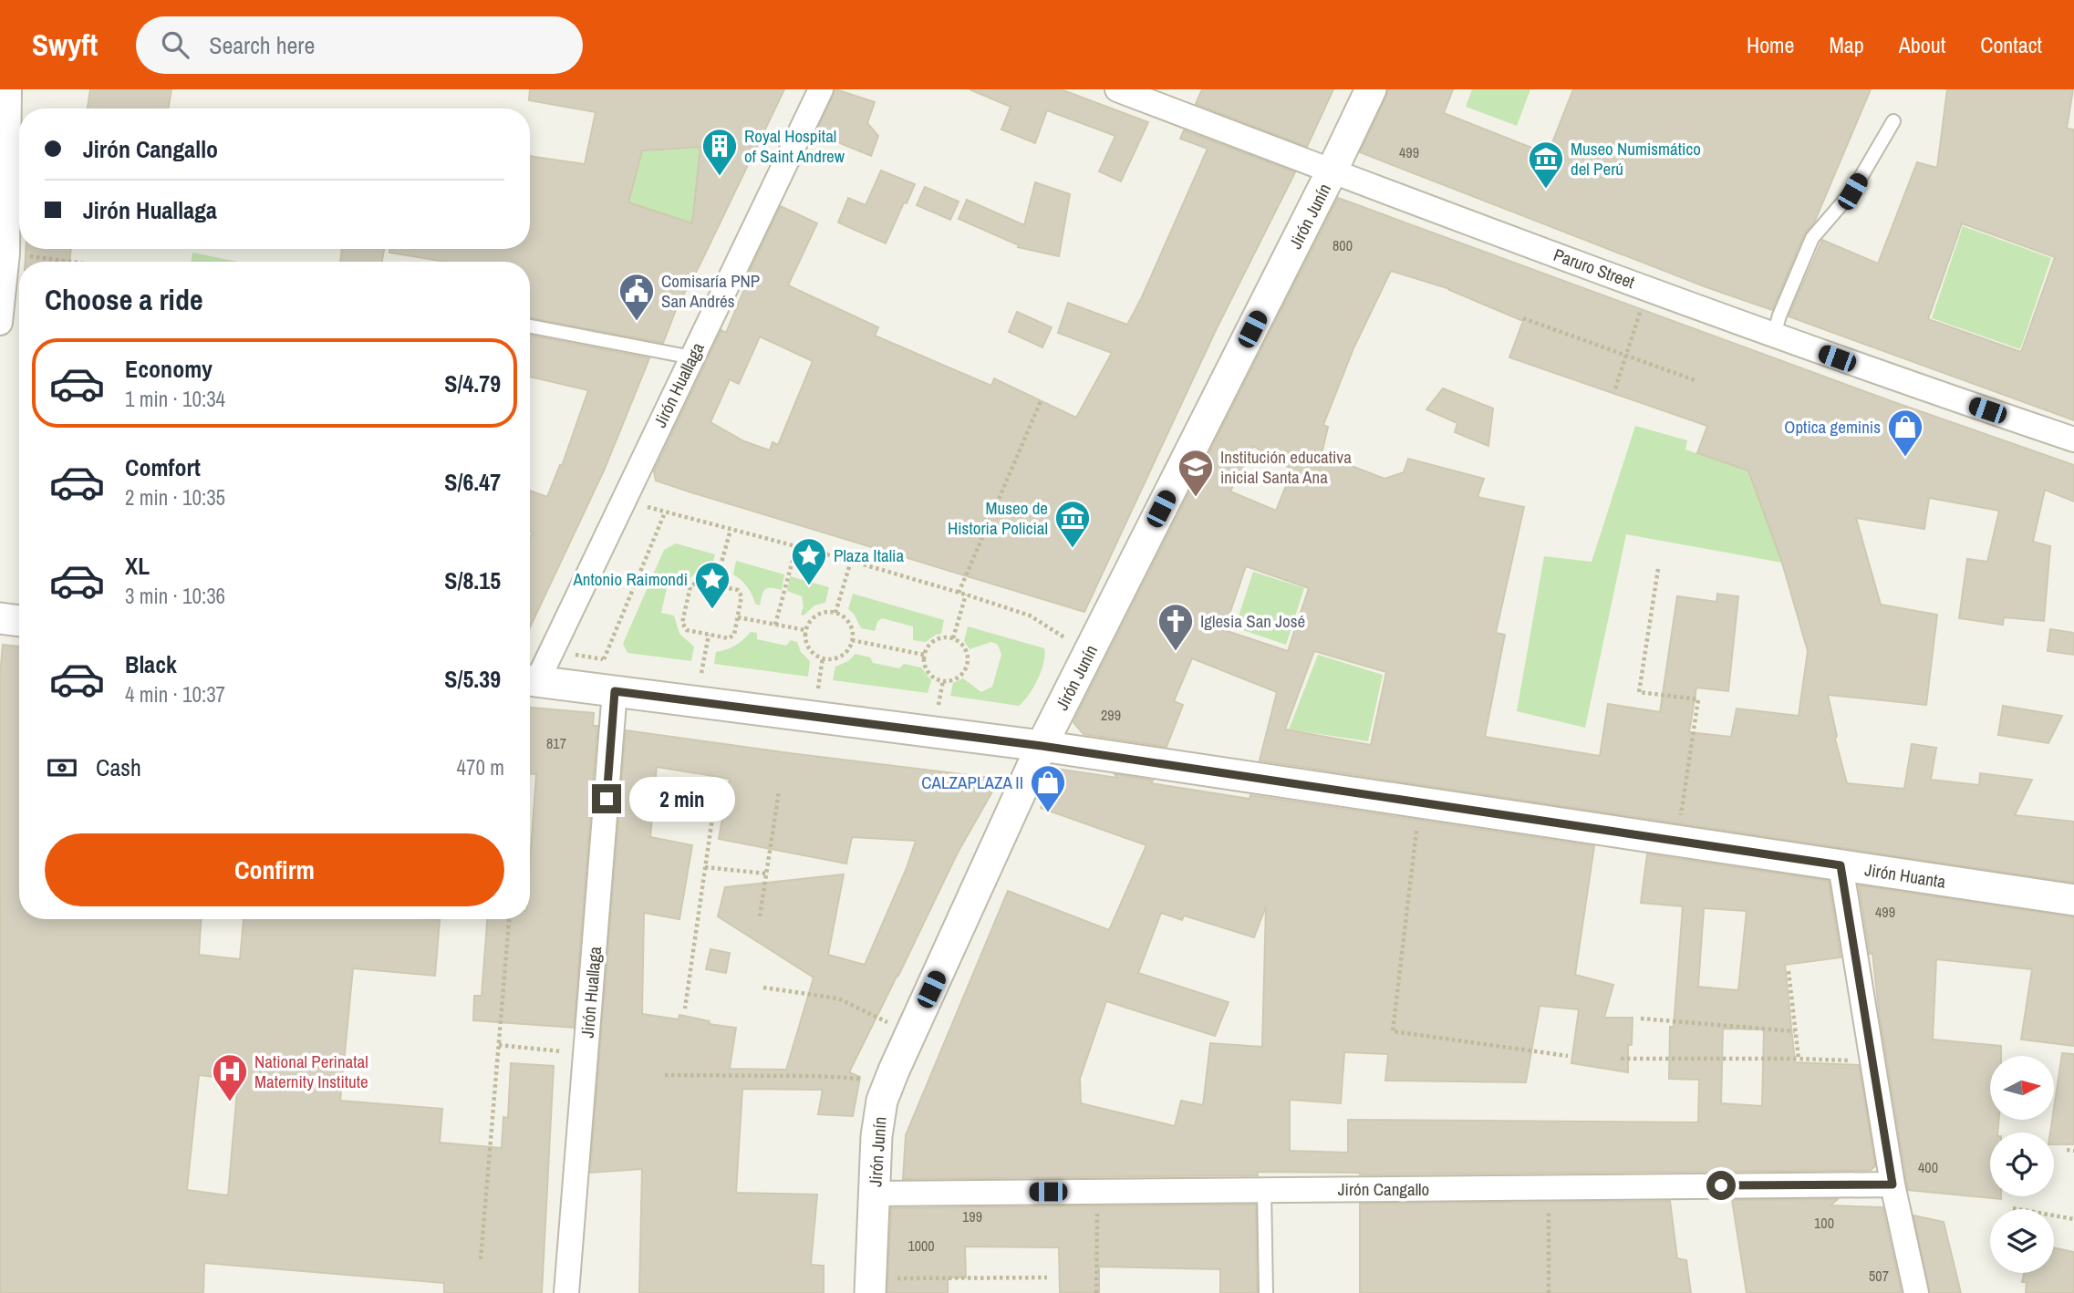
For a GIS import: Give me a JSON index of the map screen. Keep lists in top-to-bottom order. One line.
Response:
{"streets":{"street":["Jirón Junín","Paruro Street","Jirón Huallaga","Jirón Huanta","Jirón Cangallo"]},"crossings":[["Jirón Junín","Paruro Street"],["Jirón Junín","Jirón Huanta"],["Jirón Junín","Jirón Cangallo"],["Jirón Huallaga","Jirón Huanta"]],"places":{"building":["Royal Hospital of Saint Andrew"],"museum":["Museo Numismático del Perú","Museo de Historia Policial"],"public building":["Comisaría PNP San Andrés"],"shop":["Optica geminis","CALZAPLAZA II"],"school or university":["Institución educativa inicial Santa Ana"],"place":["Plaza Italia","Antonio Raimondi"],"church":["Iglesia San José"],"hospital":["National Perinatal Maternity Institute"]},"house_numbers":["499","800","299","817","499","400","199","100","1000","507"],"north":"right","page":{"header":"Swyft","search":"Search here","nav":["Home","Map","About","Contact"],"banner":["Jirón Cangallo","Jirón Huallaga"],"heading":"Choose a ride","list":[{"name":"Economy","note":"1 min · 10:34","value":"S/4.79"},{"name":"Comfort","note":"2 min · 10:35","value":"S/6.47"},{"name":"XL","note":"3 min · 10:36","value":"S/8.15"},{"name":"Black","note":"4 min · 10:37","value":"S/5.39"}],"pay":["Cash","470 m"],"bubble":"2 min","buttons":"Confirm"}}
